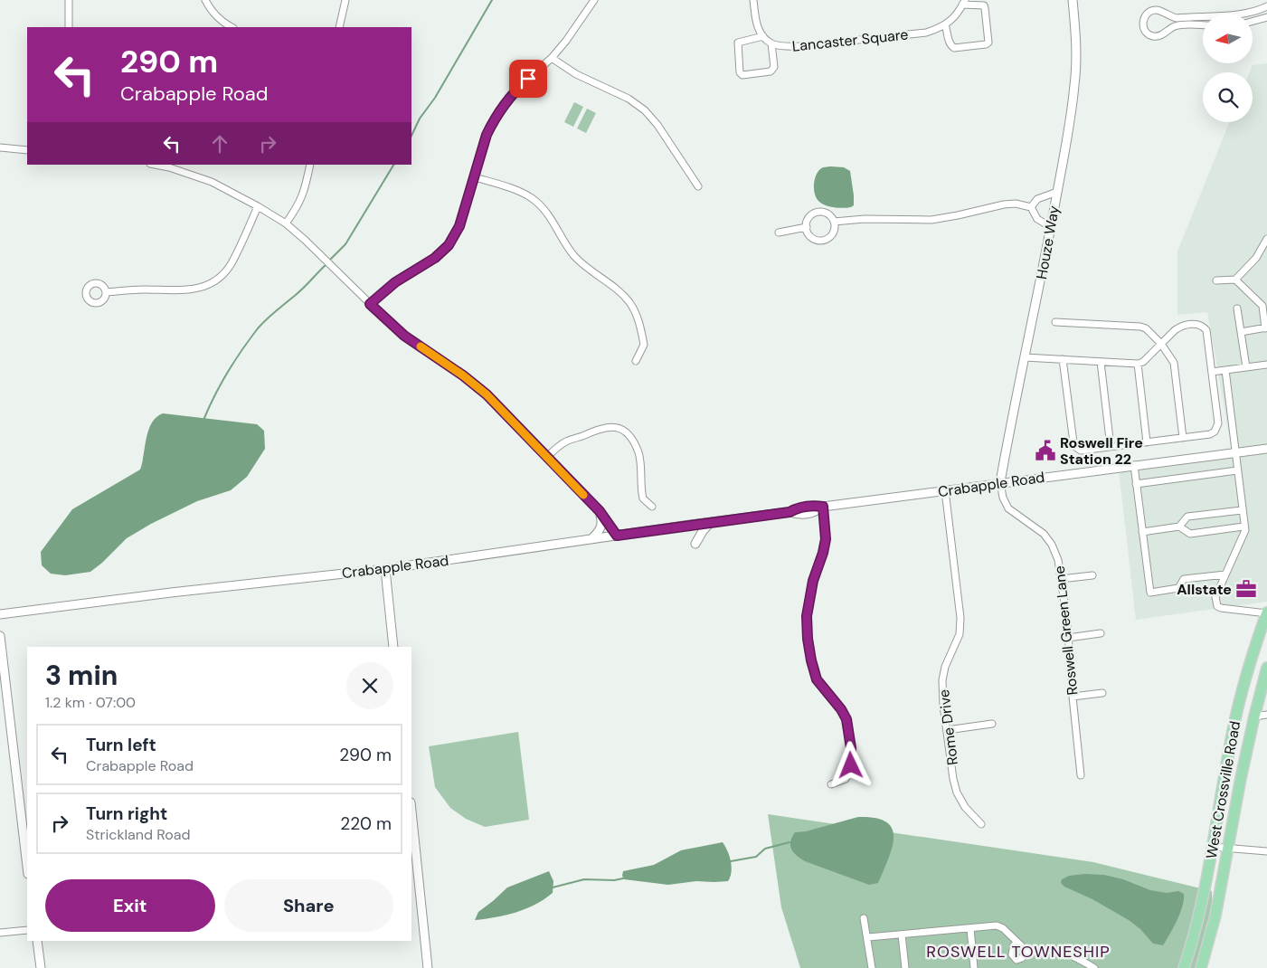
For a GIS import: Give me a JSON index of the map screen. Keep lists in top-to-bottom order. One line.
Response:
{"streets":{"main road":["West Crossville Road"],"street":["Lancaster Square","Houze Way","Crabapple Road","Roswell Green Lane","Rome Drive"]},"crossings":[["Houze Way","Crabapple Road"],["Houze Way","Roswell Green Lane"],["Crabapple Road","Roswell Green Lane"],["Crabapple Road","Rome Drive"]],"districts":["ROSWELL TOWNESHIP"],"places":{"public building":["Roswell Fire Station 22"],"office":["Allstate"]},"north":"left","page":{"turn":["290 m","Crabapple Road"],"heading":["3 min","1.2 km · 07:00"],"list":[{"name":"Turn left","note":"Crabapple Road","value":"290 m"},{"name":"Turn right","note":"Strickland Road","value":"220 m"}],"buttons":["Exit","Share"]}}
